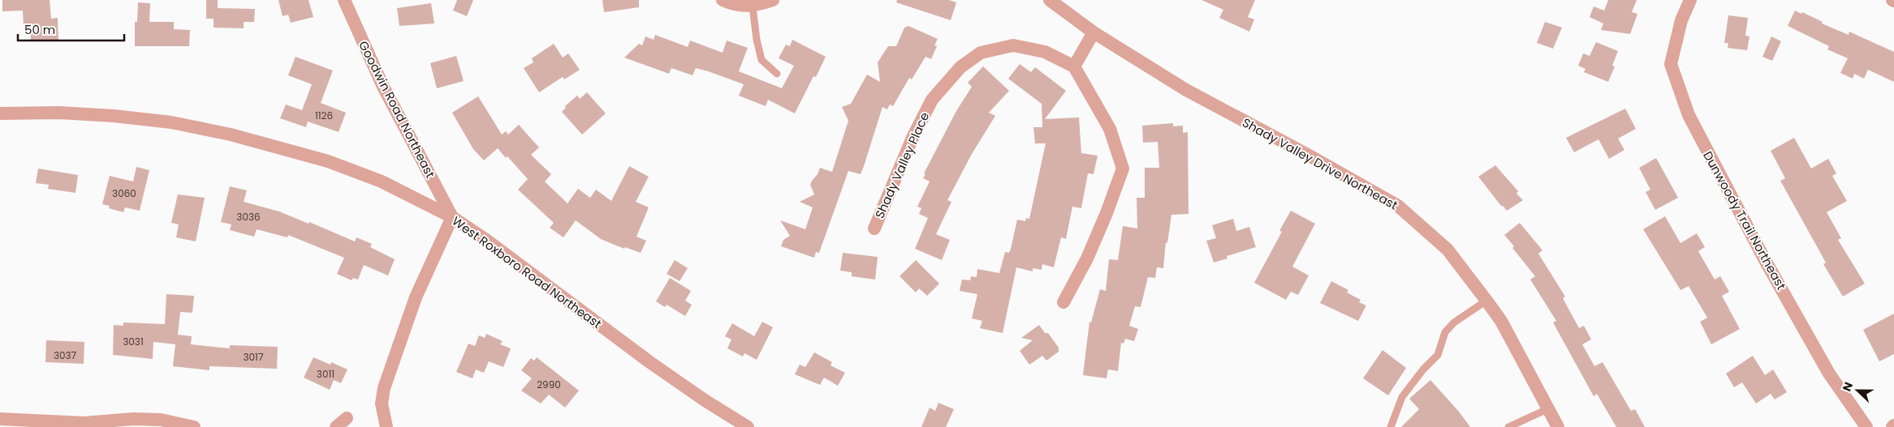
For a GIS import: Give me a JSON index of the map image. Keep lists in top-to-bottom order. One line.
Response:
{"streets":{"street":["Goodwin Road Northeast","Shady Valley Drive Northeast","Shady Valley Place","Dunwoody Trail Northeast","West Roxboro Road Northeast"]},"crossings":[["Goodwin Road Northeast","West Roxboro Road Northeast"]],"house_numbers":["1126","3060","3036","3031","3037","3017","3011","2990"],"scale_bar":"50 m","north":"left"}
